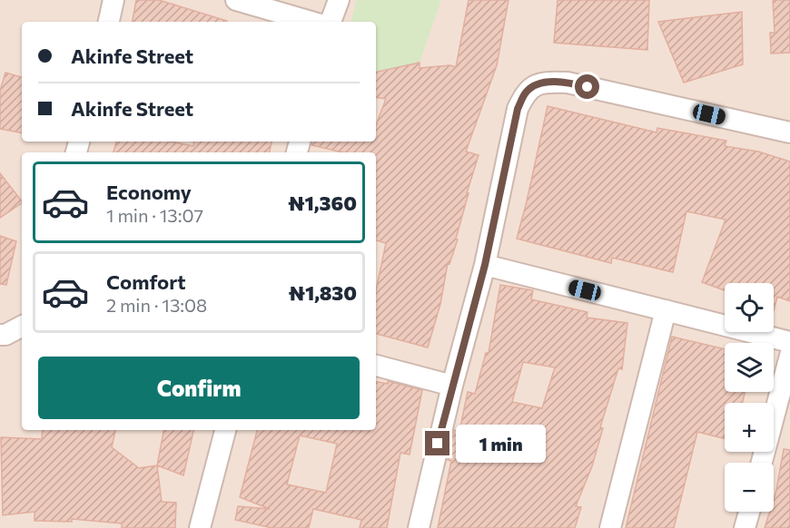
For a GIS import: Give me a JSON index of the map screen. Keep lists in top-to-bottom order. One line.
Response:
{"page":{"banner":["Akinfe Street","Akinfe Street"],"list":[{"name":"Economy","note":"1 min · 13:07","value":"₦1,360"},{"name":"Comfort","note":"2 min · 13:08","value":"₦1,830"}],"map_buttons":["+","−"],"buttons":"Confirm","bubble":"1 min"}}
